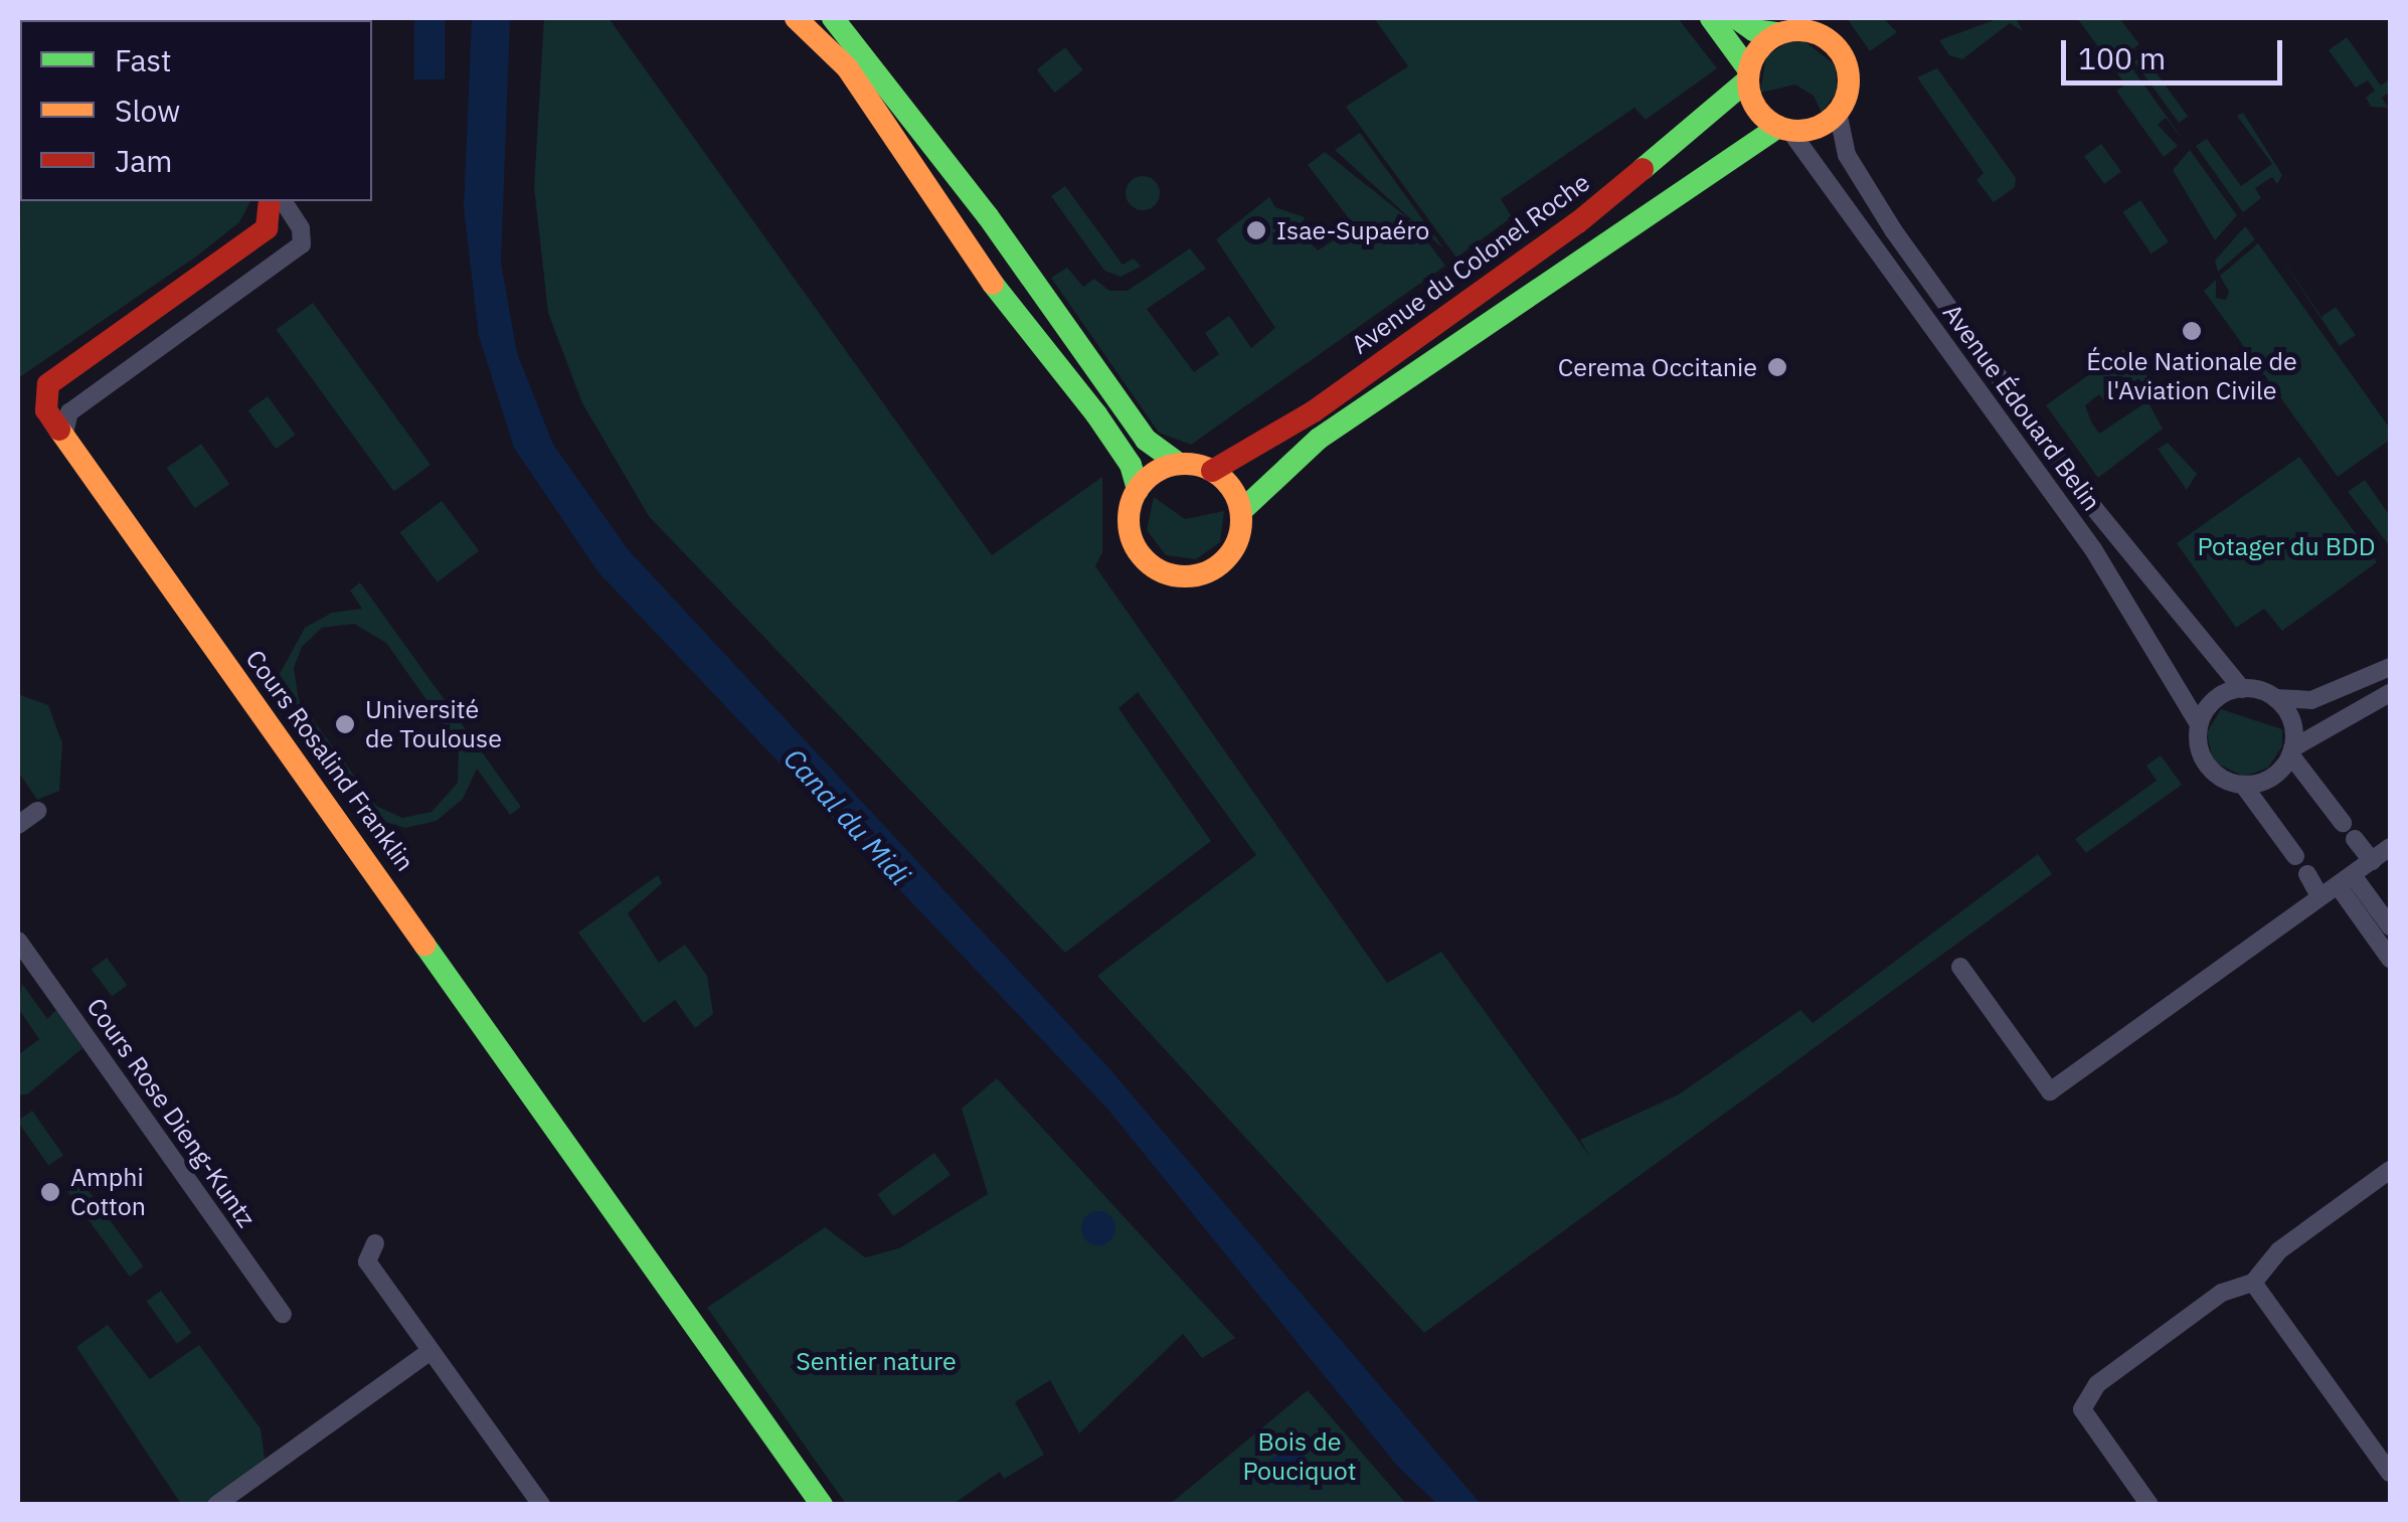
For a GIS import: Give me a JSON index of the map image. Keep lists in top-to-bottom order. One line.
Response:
{"streets":{"street":["Avenue du Colonel Roche","Avenue Édouard Belin","Cours Rosalind Franklin","Cours Rose Dieng-Kuntz"]},"crossings":[["Avenue du Colonel Roche","Avenue Édouard Belin"]],"water":["Canal du Midi"],"parks":["Potager du BDD","Sentier nature","Bois de Pouciquot"],"places":["Isae-Supaéro","École Nationale de l'Aviation Civile","Cerema Occitanie","Université de Toulouse","Amphi Cotton"],"legend":["Fast","Slow","Jam"],"scale_bar":"100 m"}
